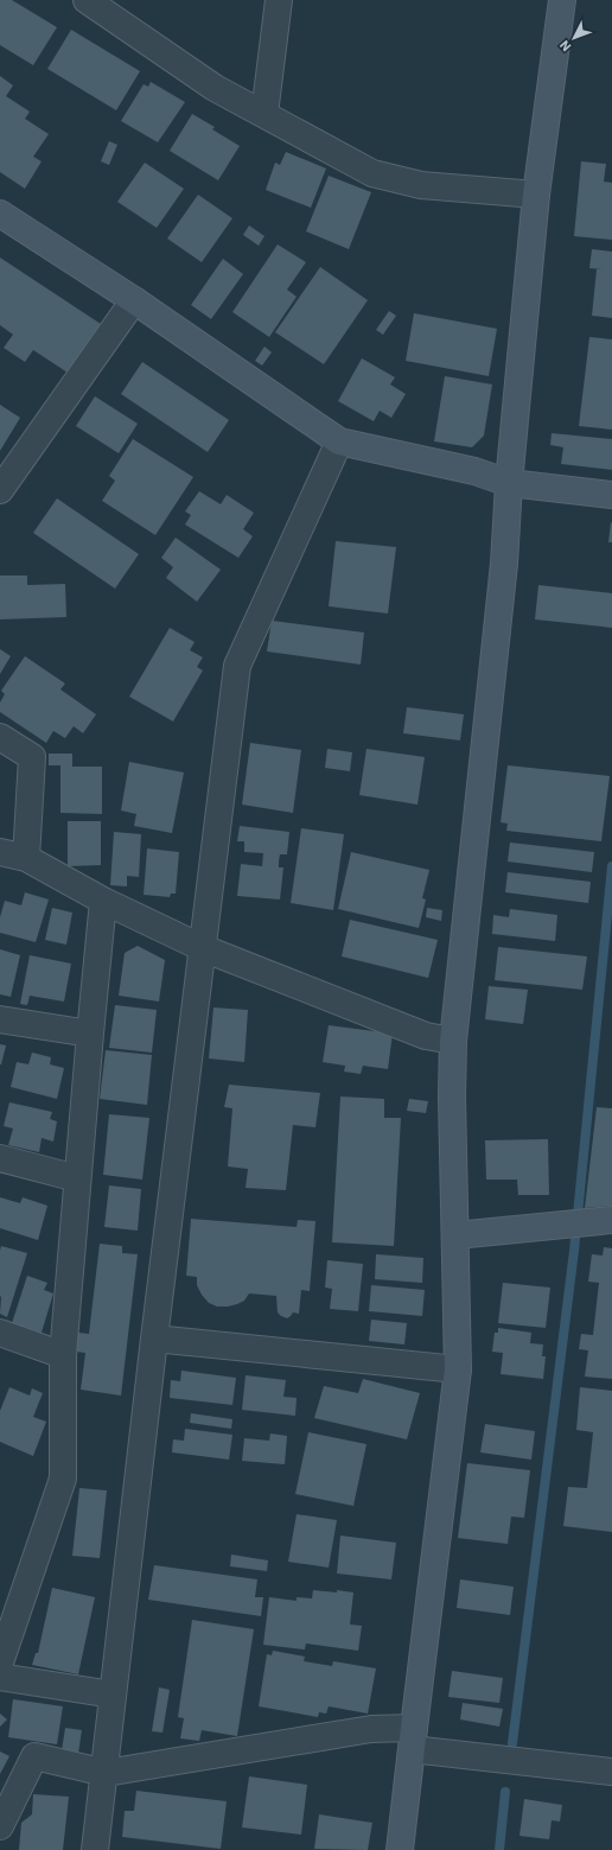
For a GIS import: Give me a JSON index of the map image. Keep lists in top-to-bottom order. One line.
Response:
{"north":"bottom left"}
